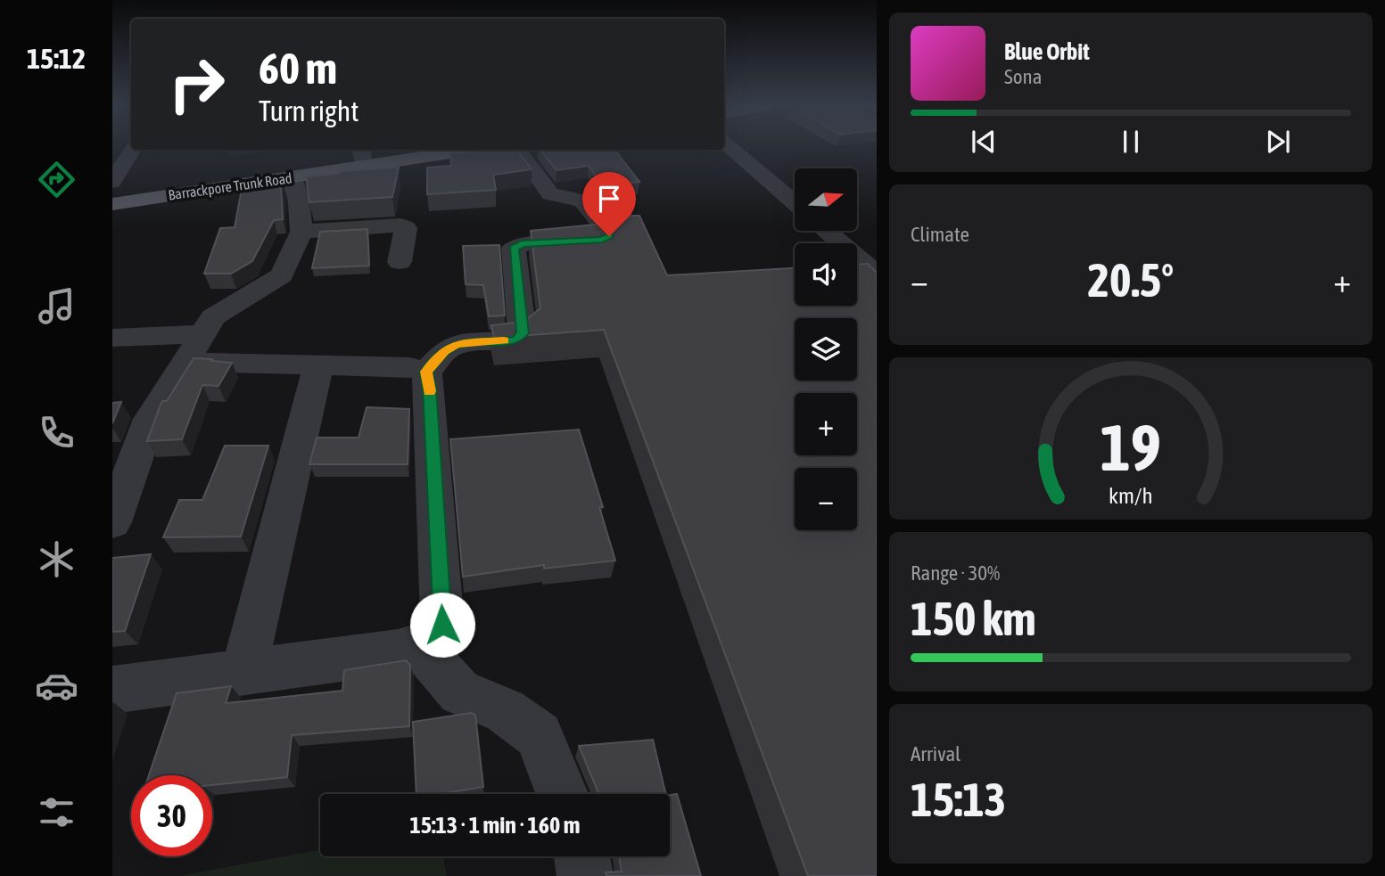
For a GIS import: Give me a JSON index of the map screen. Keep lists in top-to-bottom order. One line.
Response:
{"streets":{"main road":["Barrackpore Trunk Road"]},"north":"right","page":{"tabs":"15:12","turn":["60 m","Turn right"],"song":["Blue Orbit","Sona"],"map_buttons":["+","−"],"tile":["Climate",["Range · 30%","150 km"],["Arrival","15:13"]],"heat":["−","20.5°","+"],"limit":"30","trip":"15:13 · 1 min · 160 m","gauge":["19","km/h"]}}
